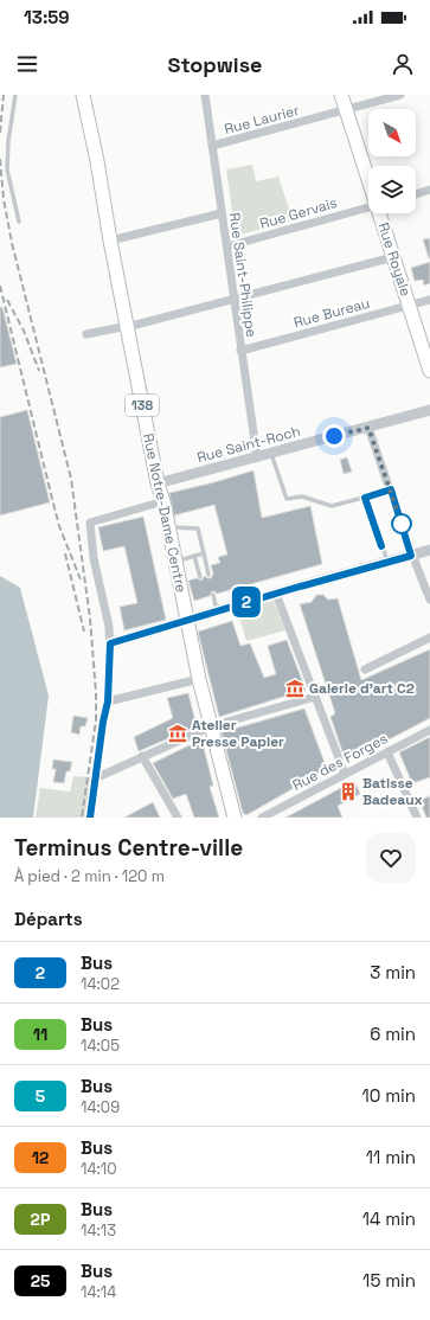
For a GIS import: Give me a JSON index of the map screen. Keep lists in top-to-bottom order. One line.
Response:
{"streets":{"main road":["Rue Royale","138","Rue Notre-Dame Centre"],"street":["Rue Laurier","Rue Gervais","Rue Saint-Philippe","Rue Bureau","Rue Saint-Roch","Rue des Forges"]},"crossings":[["Rue Laurier","Rue Royale"],["Rue Laurier","Rue Saint-Philippe"],["Rue Gervais","Rue Saint-Philippe"],["Rue Royale","Rue Bureau"],["Rue Saint-Philippe","Rue Bureau"],["Rue Saint-Philippe","Rue Saint-Roch"],["Rue Saint-Roch","Rue Notre-Dame Centre"]],"places":{"museum":["Galerie d'art C2","Atelier Presse Papier"],"building":["Batisse Badeaux"]},"lines":["bus line 2"],"north":"bottom right","page":{"status":"13:59","header":"Stopwise","on_map":"2","heading":[["Terminus Centre-ville","À pied · 2 min · 120 m"],"Départs"],"list":[{"mark":"2","name":"Bus","note":"14:02","value":"3 min"},{"mark":"11","name":"Bus","note":"14:05","value":"6 min"},{"mark":"5","name":"Bus","note":"14:09","value":"10 min"},{"mark":"12","name":"Bus","note":"14:10","value":"11 min"},{"mark":"2P","name":"Bus","note":"14:13","value":"14 min"},{"mark":"25","name":"Bus","note":"14:14","value":"15 min"}]}}
